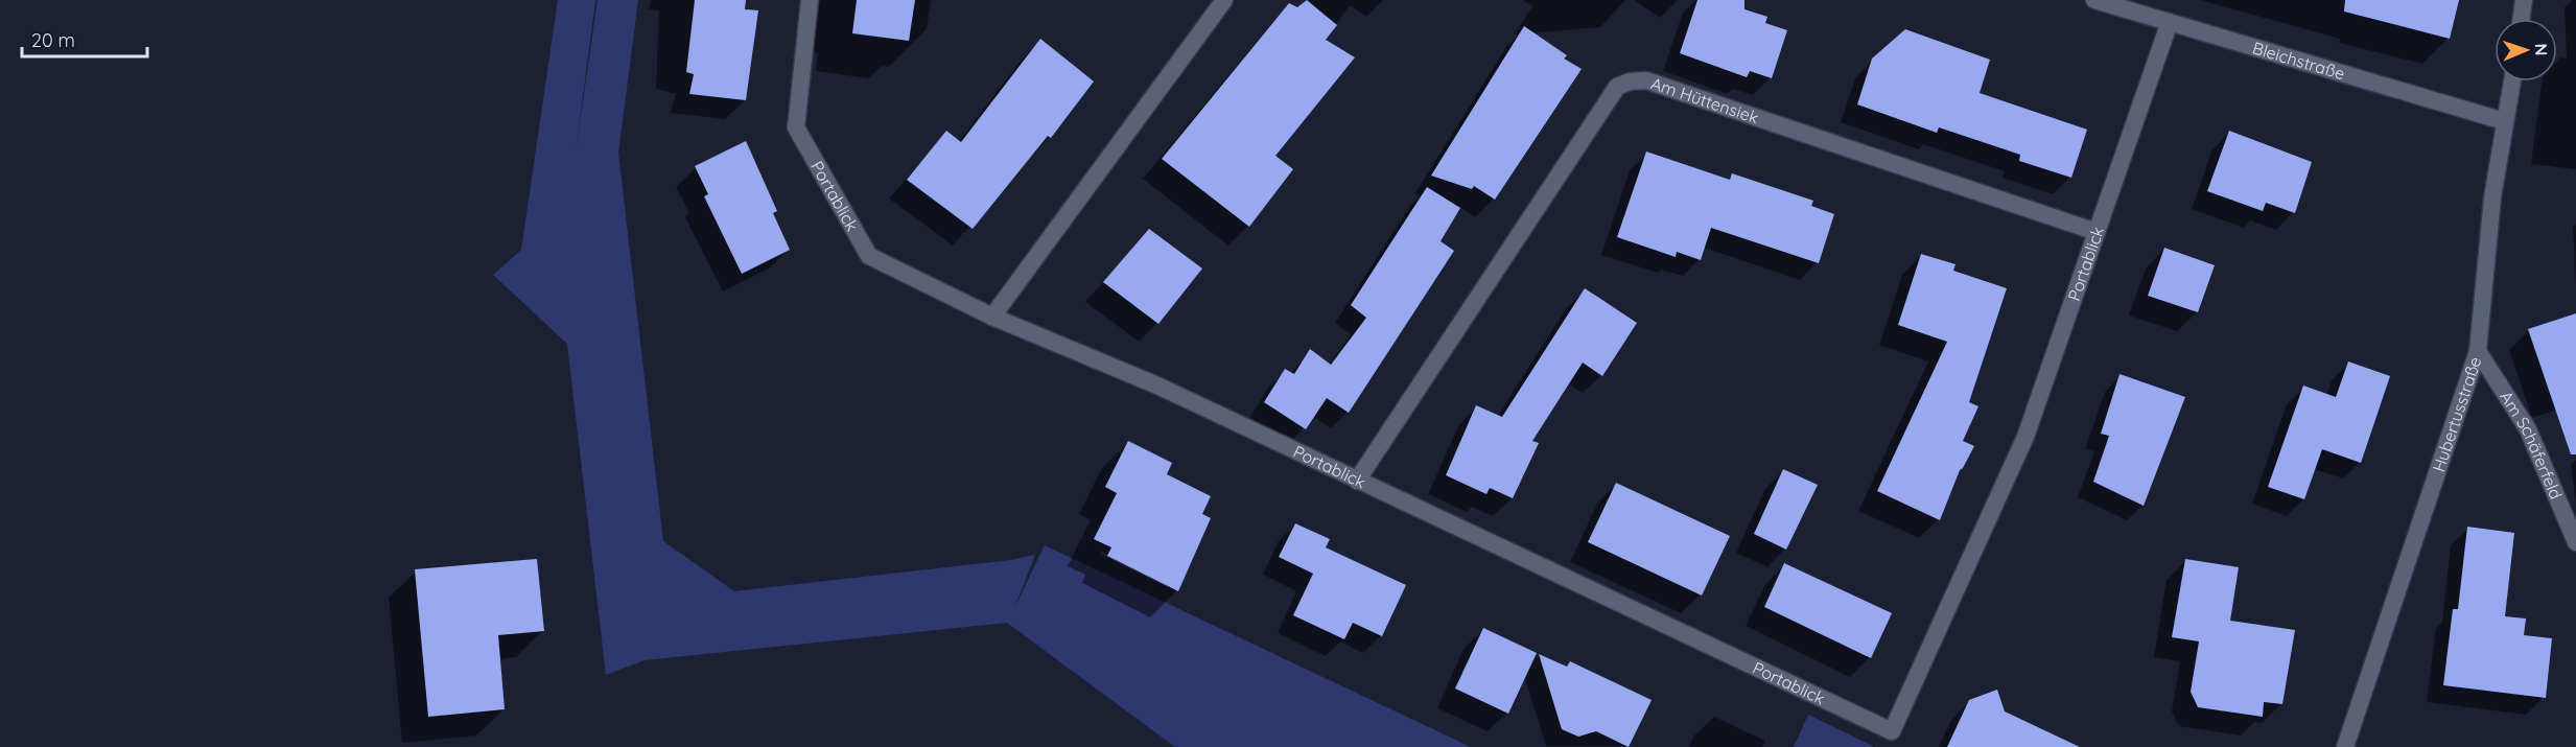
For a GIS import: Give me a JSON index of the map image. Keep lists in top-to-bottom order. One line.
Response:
{"streets":{"street":["Bleichstraße","Am Hüttensiek","Portablick","Hubertusstraße","Am Schäferfeld"]},"crossings":[["Bleichstraße","Portablick"],["Bleichstraße","Hubertusstraße"],["Am Hüttensiek","Portablick"],["Hubertusstraße","Am Schäferfeld"]],"scale_bar":"20 m","north":"right"}
